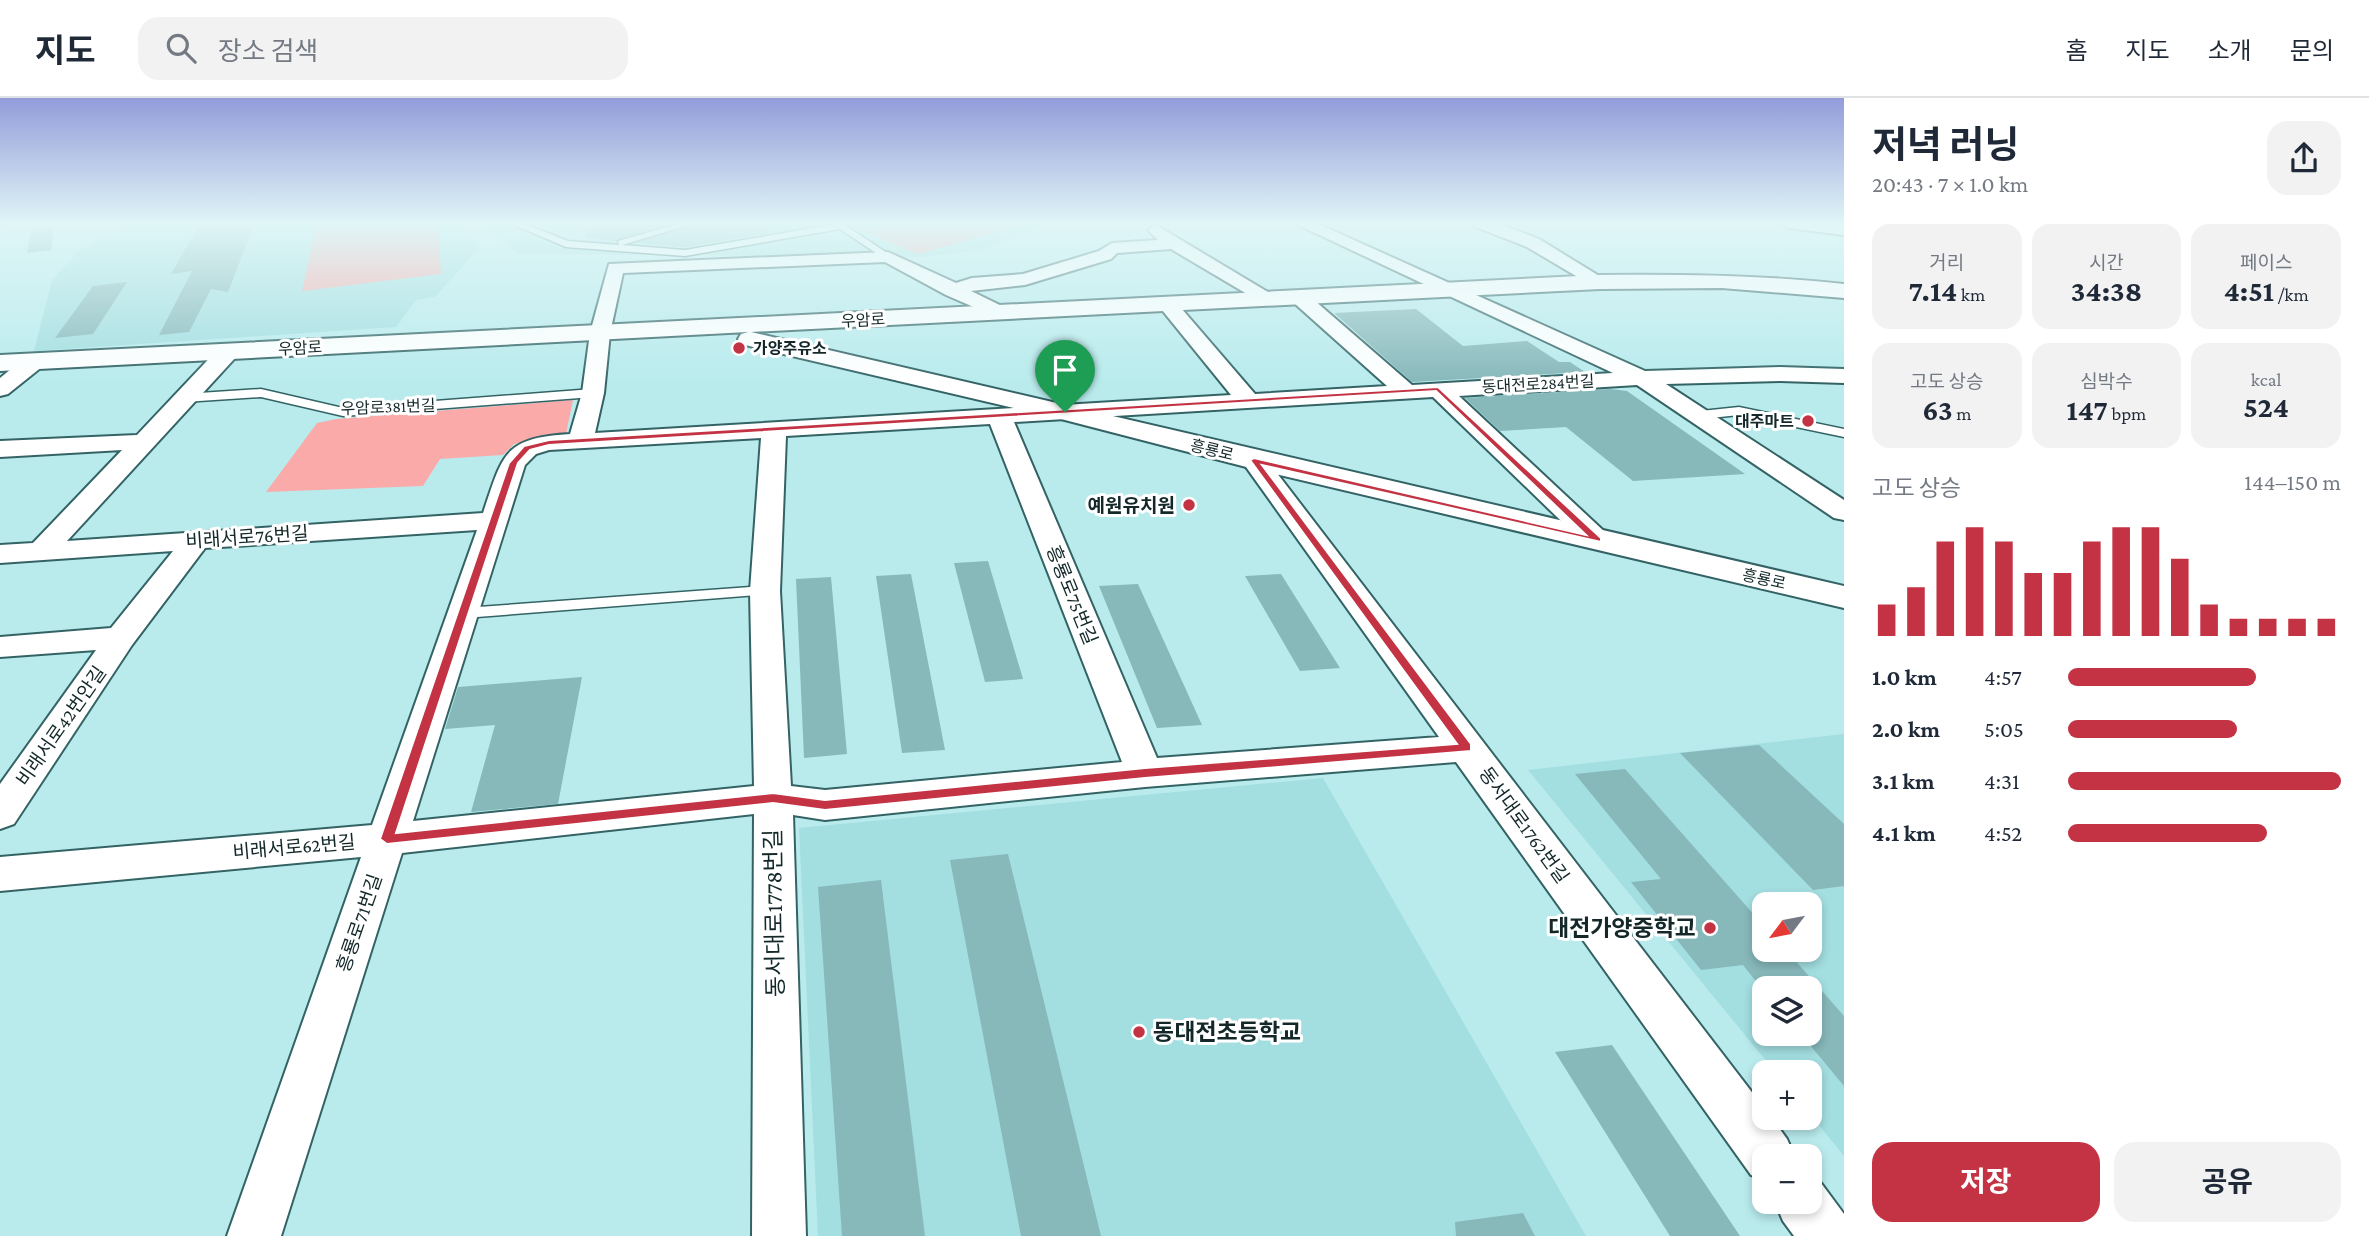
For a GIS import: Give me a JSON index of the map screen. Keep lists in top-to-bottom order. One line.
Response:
{"streets":{"main road":["우암로","흥룡로"],"street":["동대전로284번길","비래서로76번길","흥룡로75번길","비래서로42번안길","동서대로1762번길","비래서로62번길","동서대로1778번길","흥룡로71번길"],"lane":["우암로381번길"]},"crossings":[["우암로","우암로381번길"],["우암로","흥룡로"],["우암로","흥룡로71번길"],["동대전로284번길","흥룡로"],["동대전로284번길","흥룡로71번길"],["흥룡로","동서대로1762번길"],["흥룡로","흥룡로71번길"],["비래서로76번길","비래서로42번안길"],["비래서로76번길","흥룡로71번길"],["흥룡로75번길","비래서로62번길"],["흥룡로75번길","흥룡로71번길"],["동서대로1762번길","비래서로62번길"],["비래서로62번길","동서대로1778번길"],["비래서로62번길","흥룡로71번길"],["동서대로1778번길","흥룡로71번길"]],"places":["가양주유소","대주마트","예원유치원","대전가양중학교","동대전초등학교"],"north":"bottom left","page":{"header":"지도","search":"장소 검색","nav":["홈","지도","소개","문의"],"heading":["저녁 러닝","20:43 · 7 × 1.0 km"],"stats":[["거리","7.14 km"],["시간","34:38"],["페이스","4:51 /km"],["고도 상승","63 m"],["심박수","147 bpm"],["kcal","524"]],"chart":["고도 상승","144–150 m"],"list":[{"name":"1.0 km","note":"4:57"},{"name":"2.0 km","note":"5:05"},{"name":"3.1 km","note":"4:31"},{"name":"4.1 km","note":"4:52"}],"map_buttons":["+","−"],"buttons":["저장","공유"]}}
